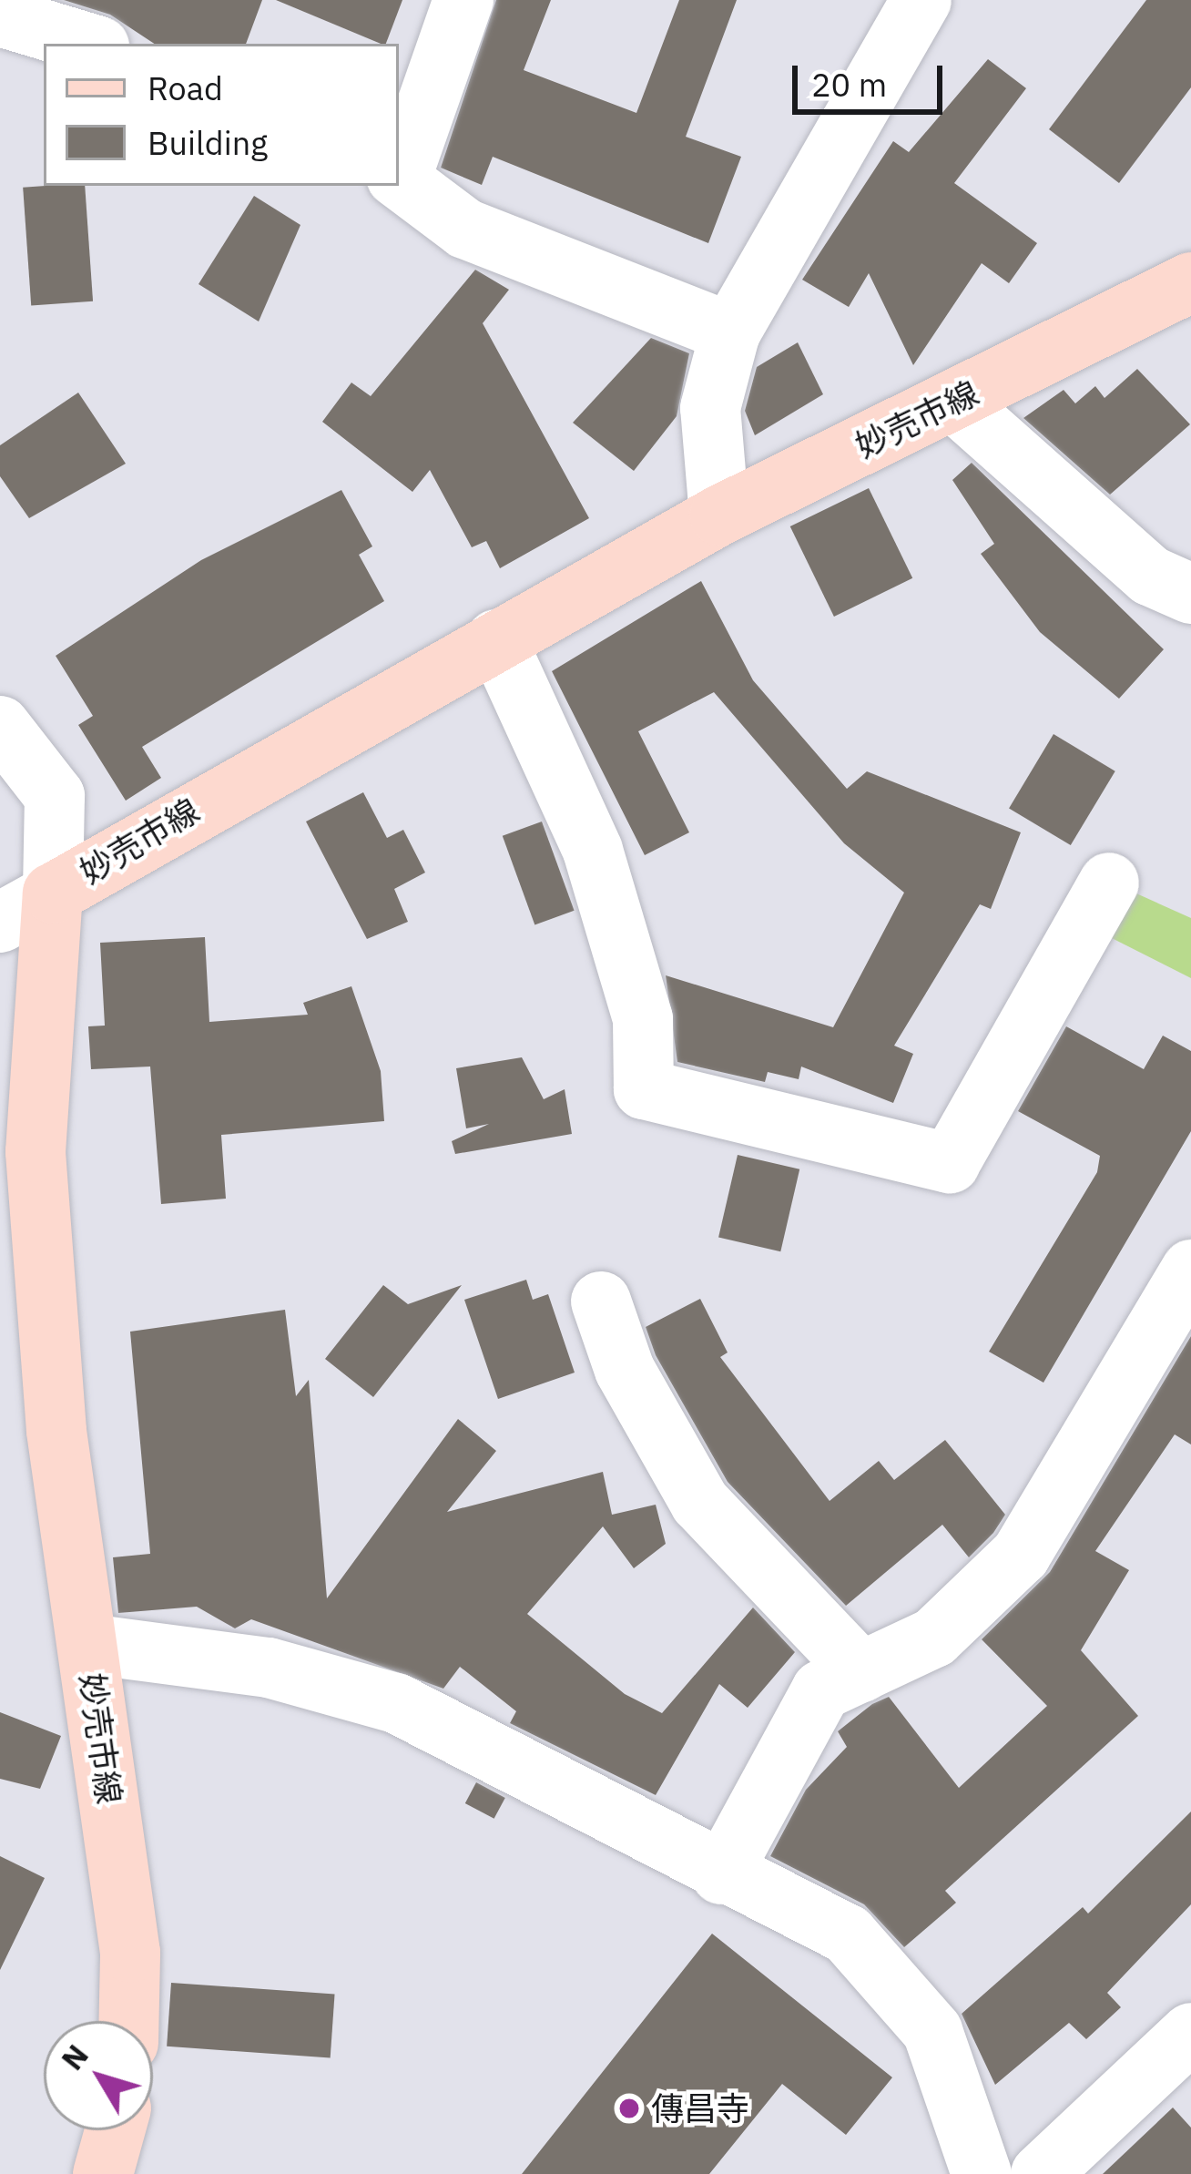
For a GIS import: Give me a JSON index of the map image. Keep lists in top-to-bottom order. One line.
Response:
{"streets":{"main road":["妙売市線"]},"places":["傳昌寺"],"legend":["Road","Building"],"scale_bar":"20 m","north":"top left"}
